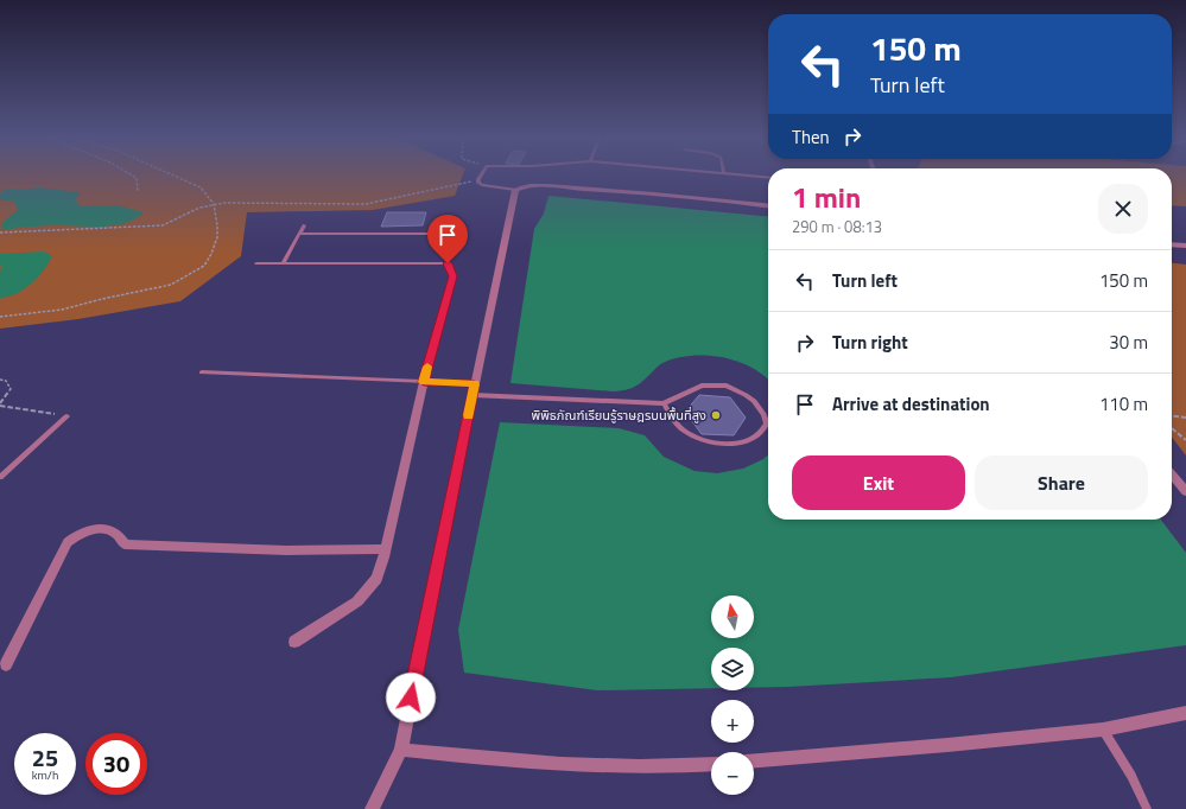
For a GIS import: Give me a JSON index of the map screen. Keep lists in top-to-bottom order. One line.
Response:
{"places":["พิพิธภัณฑ์เรียนรู้ราษฎรบนพื้นที่สูง"],"north":"top","page":{"turn":["150 m","Turn left"],"then":"Then","heading":["1 min","290 m · 08:13"],"list":[{"name":"Turn left","value":"150 m"},{"name":"Turn right","value":"30 m"},{"name":"Arrive at destination","value":"110 m"}],"buttons":["Exit","Share"],"map_buttons":["+","−"],"speed":"25 km/h","limit":"30"}}
